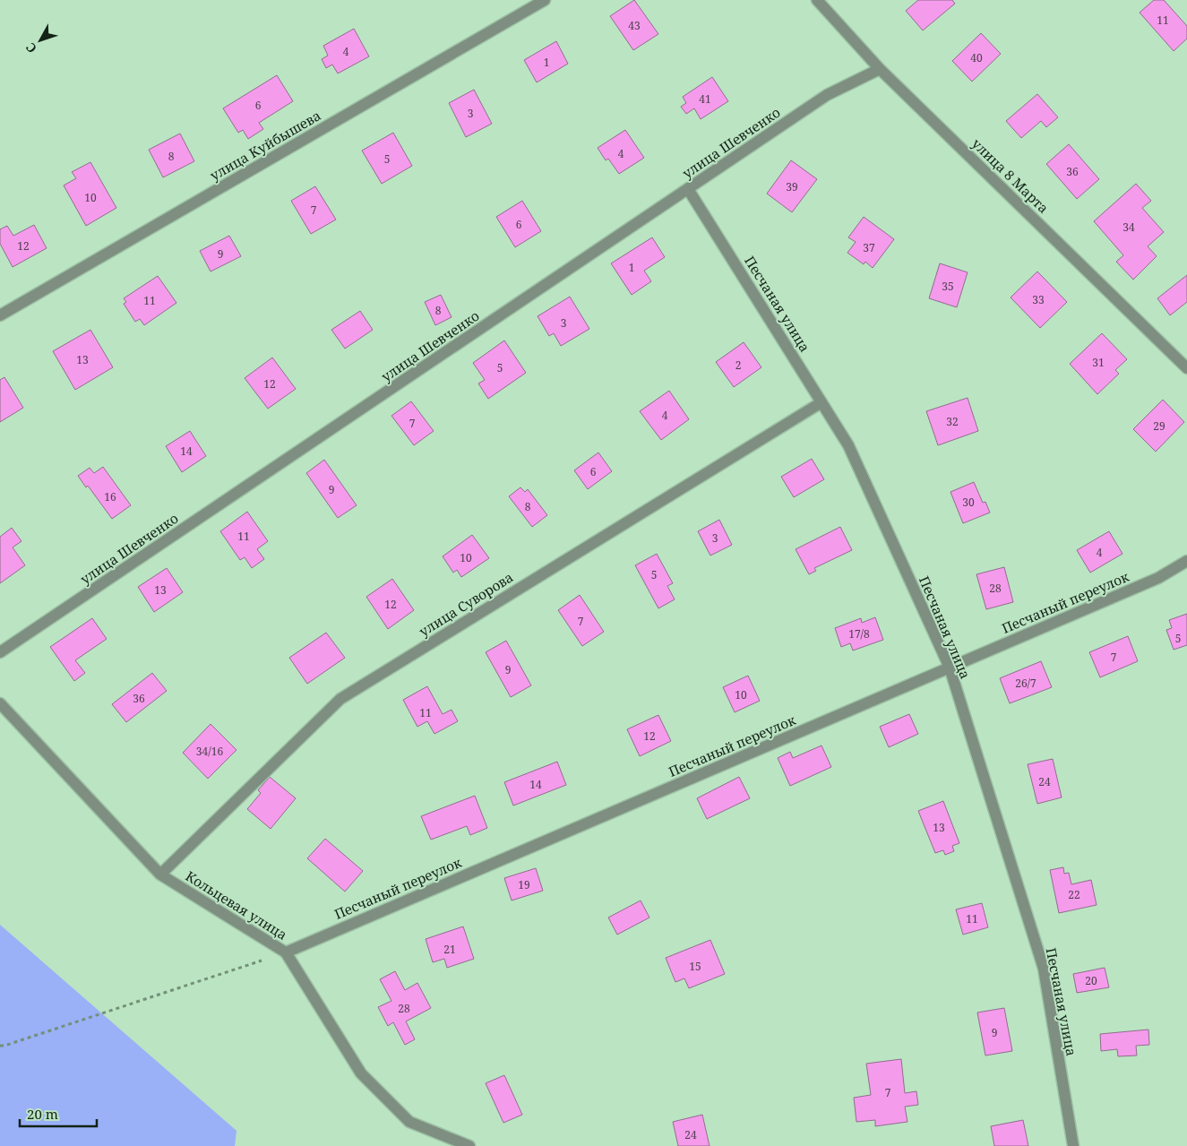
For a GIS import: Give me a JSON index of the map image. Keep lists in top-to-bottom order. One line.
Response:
{"streets":{"street":["улица Шевченко","улица Куйбышева","улица 8 Марта","Песчаная улица","Песчаный переулок","улица Суворова","Кольцевая улица"]},"crossings":[["улица Шевченко","улица 8 Марта"],["улица Шевченко","Песчаная улица"],["Песчаная улица","Песчаный переулок"],["Песчаная улица","улица Суворова"],["Песчаный переулок","Кольцевая улица"],["улица Суворова","Кольцевая улица"]],"house_numbers":["11","43","4","40","1","41","6","3","4","8","5","36","39","10","7","6","34","12","37","9","1","35","33","11","8","3","13","31","2","5","12","4","32","7","29","14","6","9","16","30","8","11","3","4","10","5","28","13","12","7","17/8","5","7","9","26/7","10","36","11","12","34/16","24","14","13","19","22","11","21","15","20","28","9","7","24"],"scale_bar":"20 m","north":"bottom left"}
